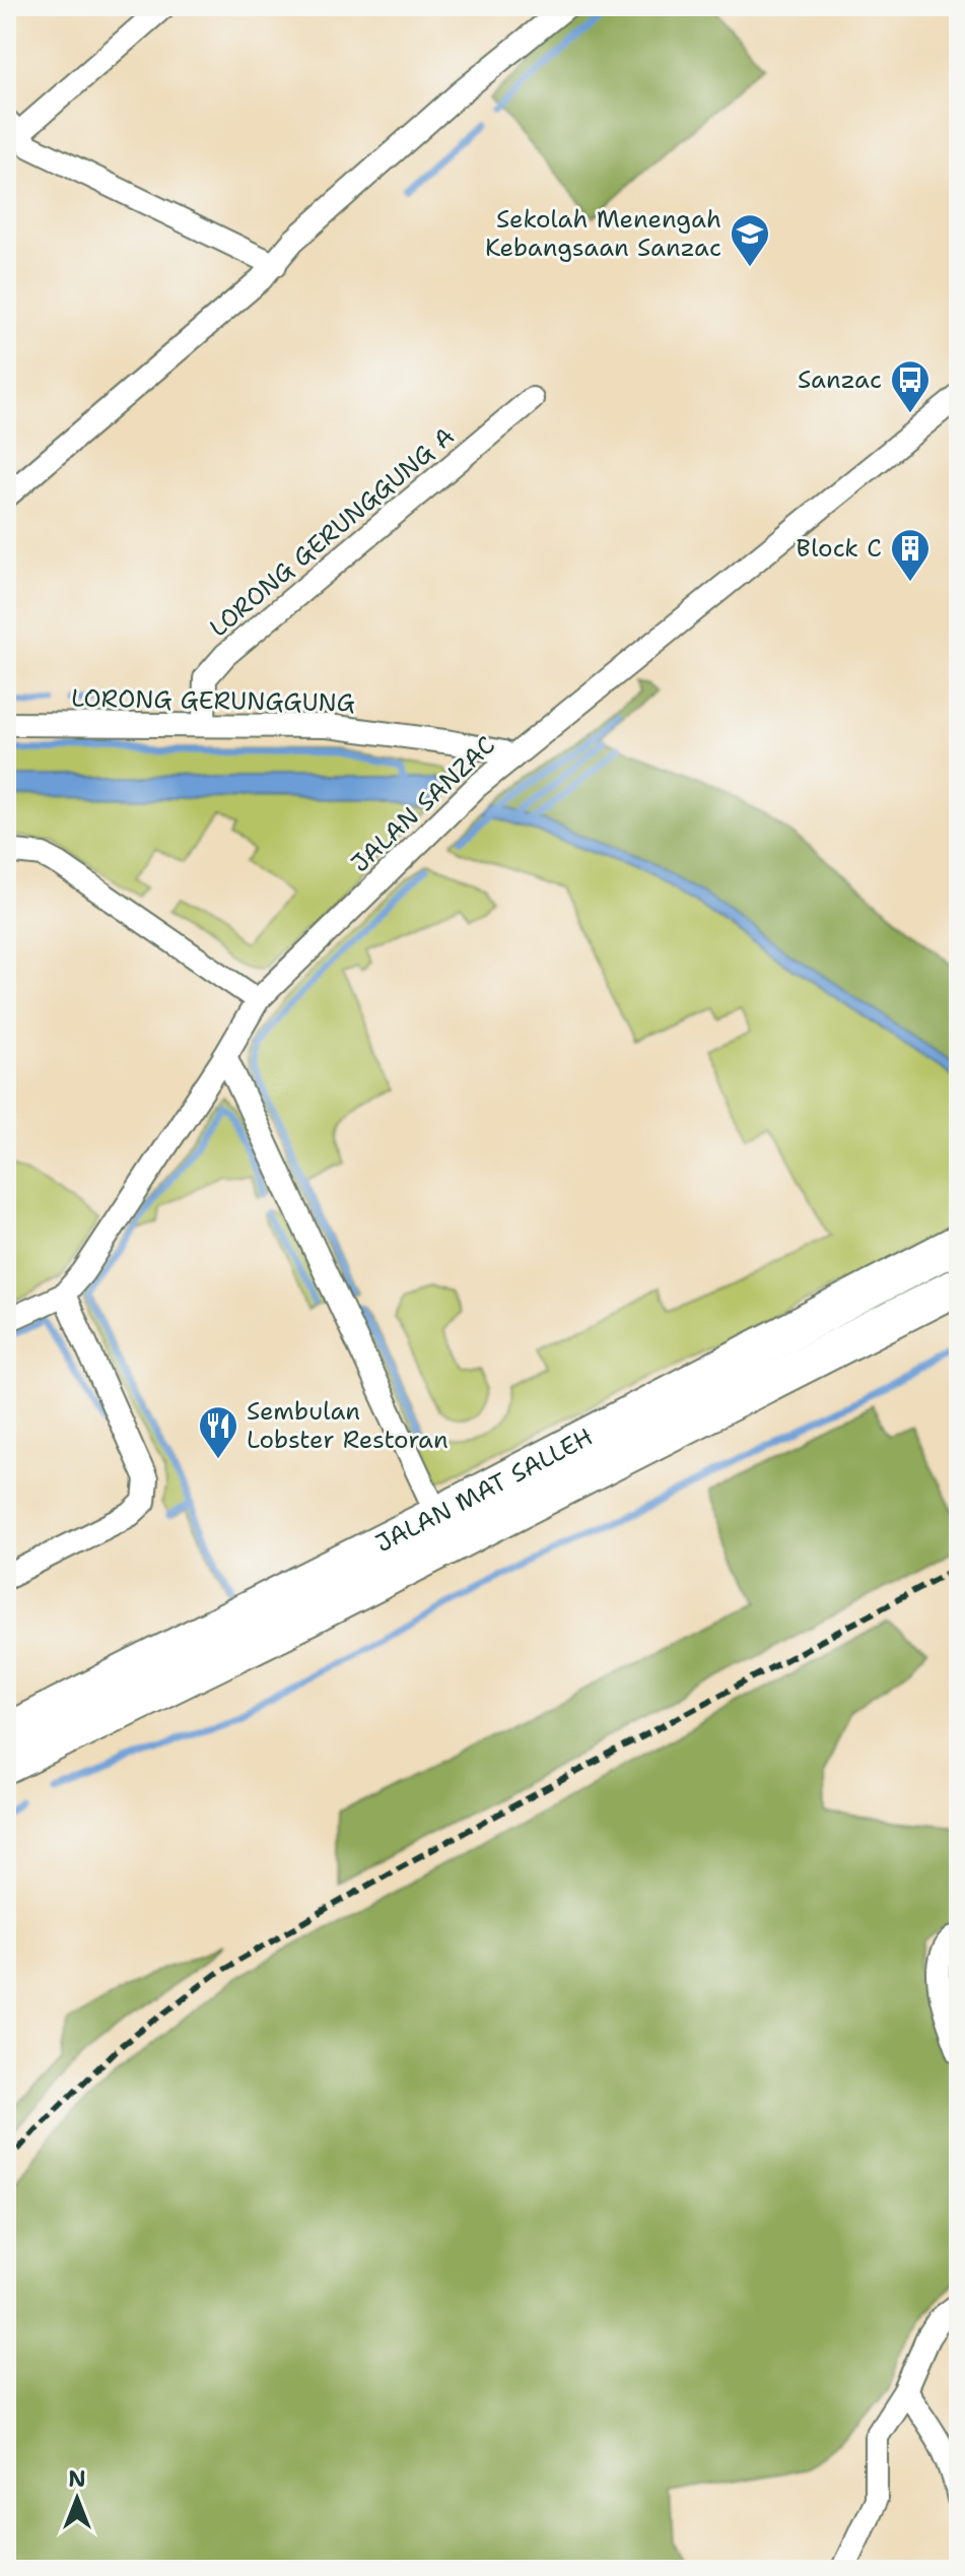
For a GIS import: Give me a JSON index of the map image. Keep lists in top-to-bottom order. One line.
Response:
{"streets":{"main road":["JALAN MAT SALLEH"],"street":["LORONG GERUNGGUNG A","LORONG GERUNGGUNG","JALAN SANZAC"]},"crossings":[["LORONG GERUNGGUNG A","LORONG GERUNGGUNG"],["LORONG GERUNGGUNG","JALAN SANZAC"]],"places":{"school or university":["Sekolah Menengah Kebangsaan Sanzac"],"bus stop":["Sanzac"],"building":["Block C"],"restaurant":["Sembulan Lobster Restoran"]},"north":"top"}
